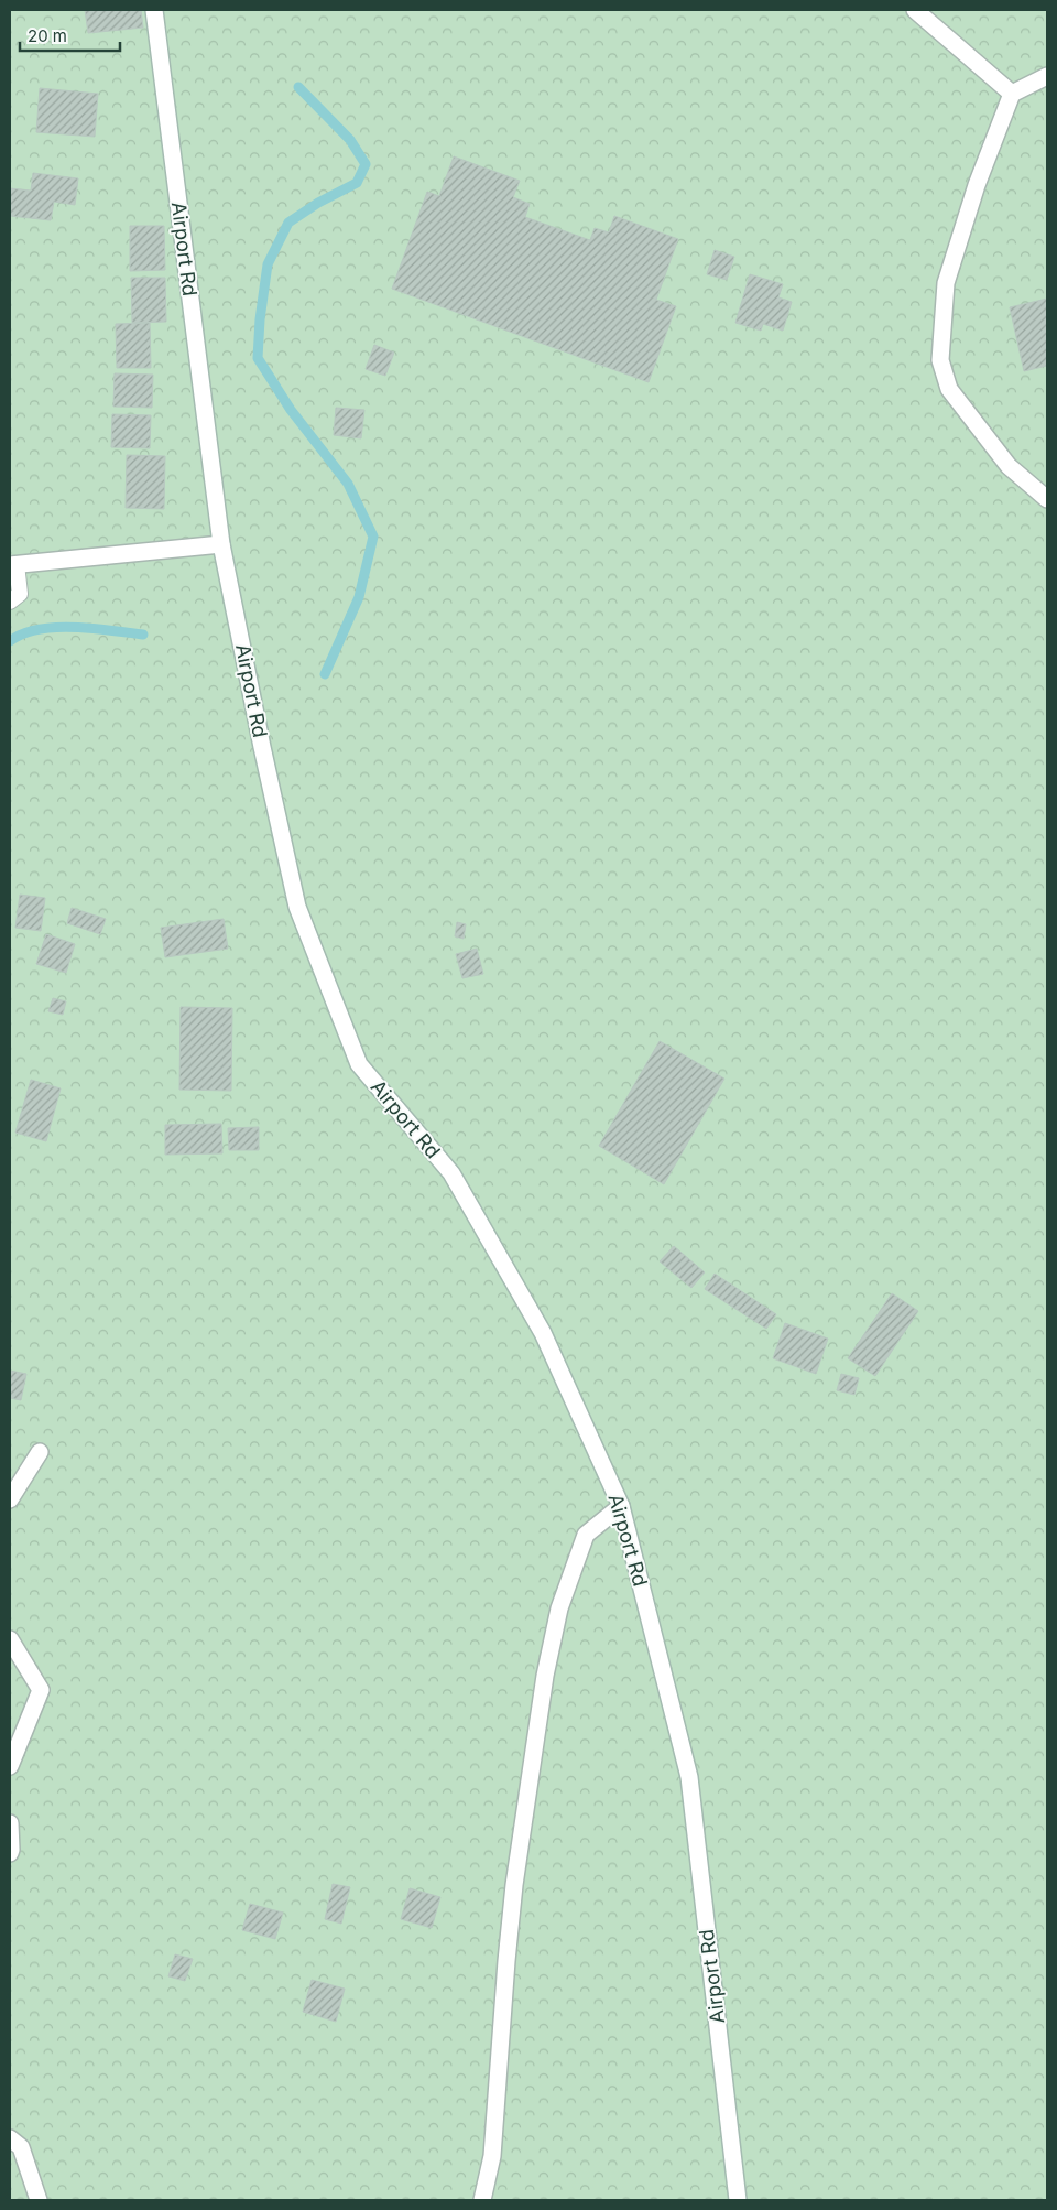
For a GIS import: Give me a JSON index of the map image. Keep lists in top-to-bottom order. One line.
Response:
{"streets":{"main road":["Airport Rd"]},"scale_bar":"20 m"}
